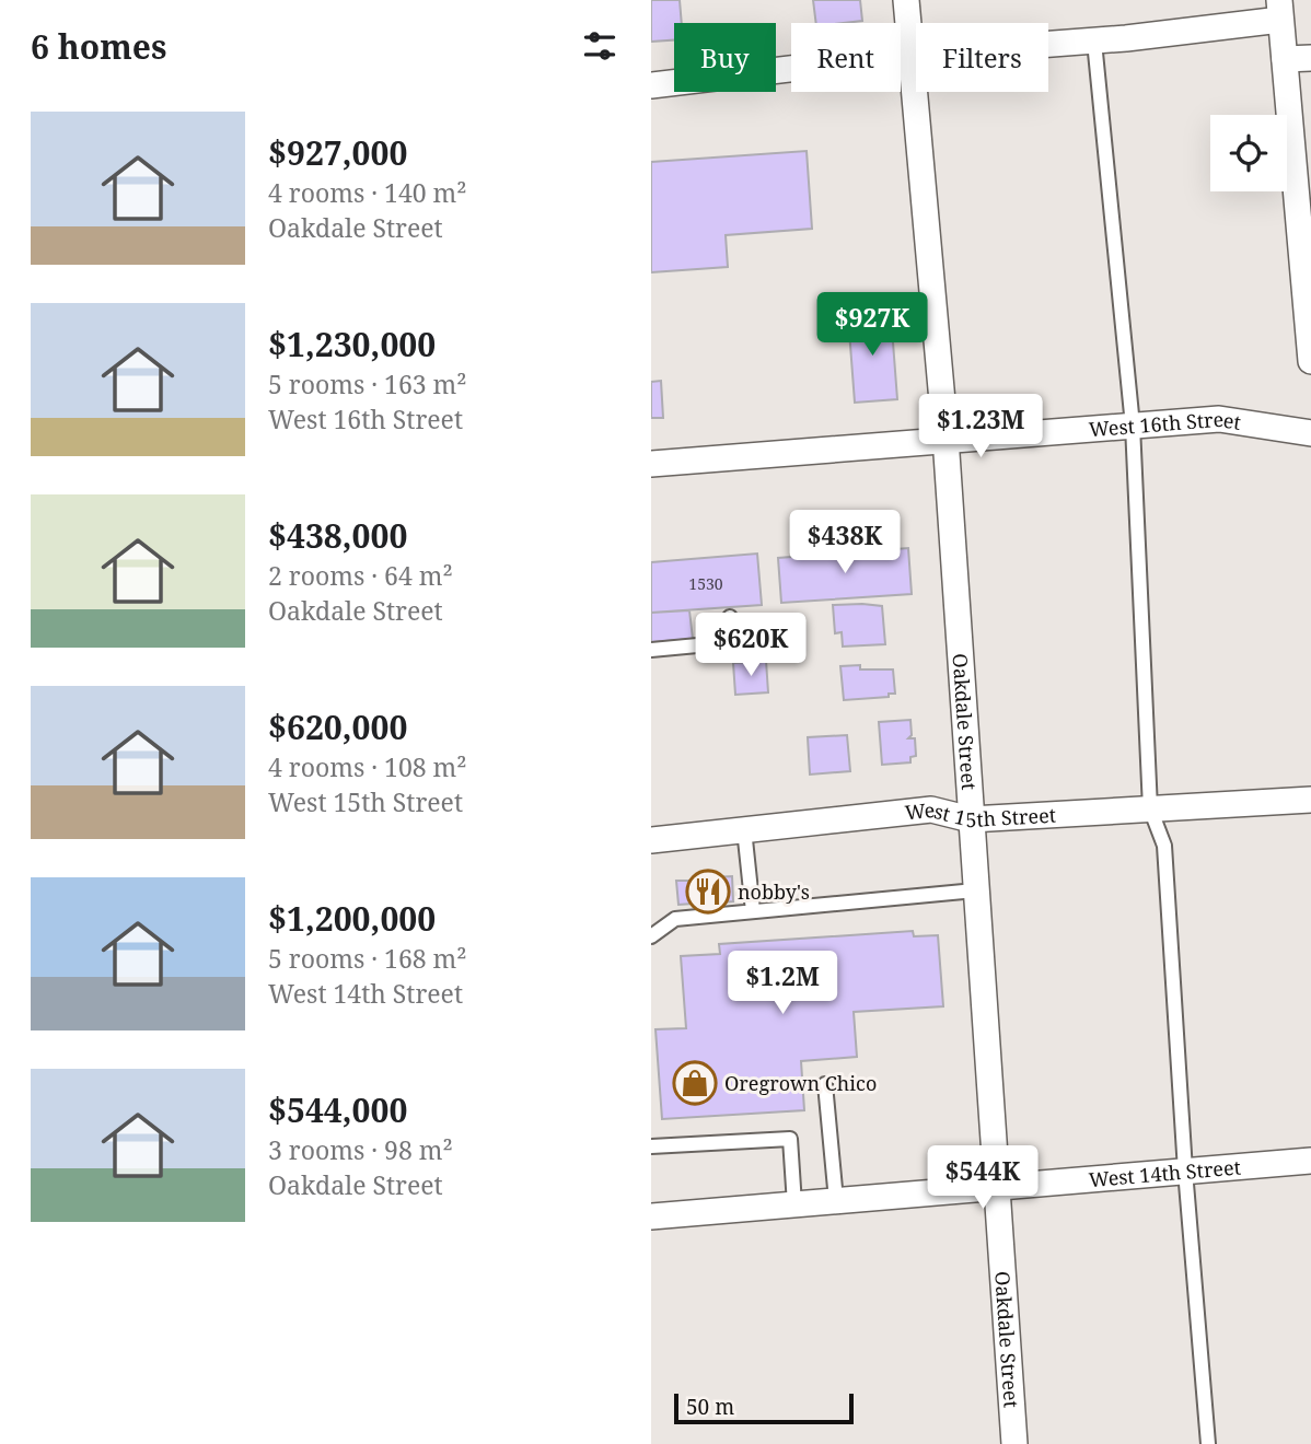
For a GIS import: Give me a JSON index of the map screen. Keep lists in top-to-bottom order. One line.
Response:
{"streets":{"street":["West 16th Street","Oakdale Street","West 15th Street","West 14th Street"]},"crossings":[["West 16th Street","Oakdale Street"],["Oakdale Street","West 15th Street"],["Oakdale Street","West 14th Street"]],"places":{"restaurant":["nobby's"],"shop":["Oregrown Chico"]},"house_numbers":["1530"],"scale_bar":"50 m","page":{"heading":"6 homes","chip":["Buy","Rent","Filters"],"list":[{"name":"$927,000","note":"4 rooms · 140 m² · Oakdale Street"},{"name":"$1,230,000","note":"5 rooms · 163 m² · West 16th Street"},{"name":"$438,000","note":"2 rooms · 64 m² · Oakdale Street"},{"name":"$620,000","note":"4 rooms · 108 m² · West 15th Street"},{"name":"$1,200,000","note":"5 rooms · 168 m² · West 14th Street"},{"name":"$544,000","note":"3 rooms · 98 m² · Oakdale Street"}],"price":["$927K","$1.23M","$438K","$620K","$1.2M","$544K"],"scale":"50 m"}}
